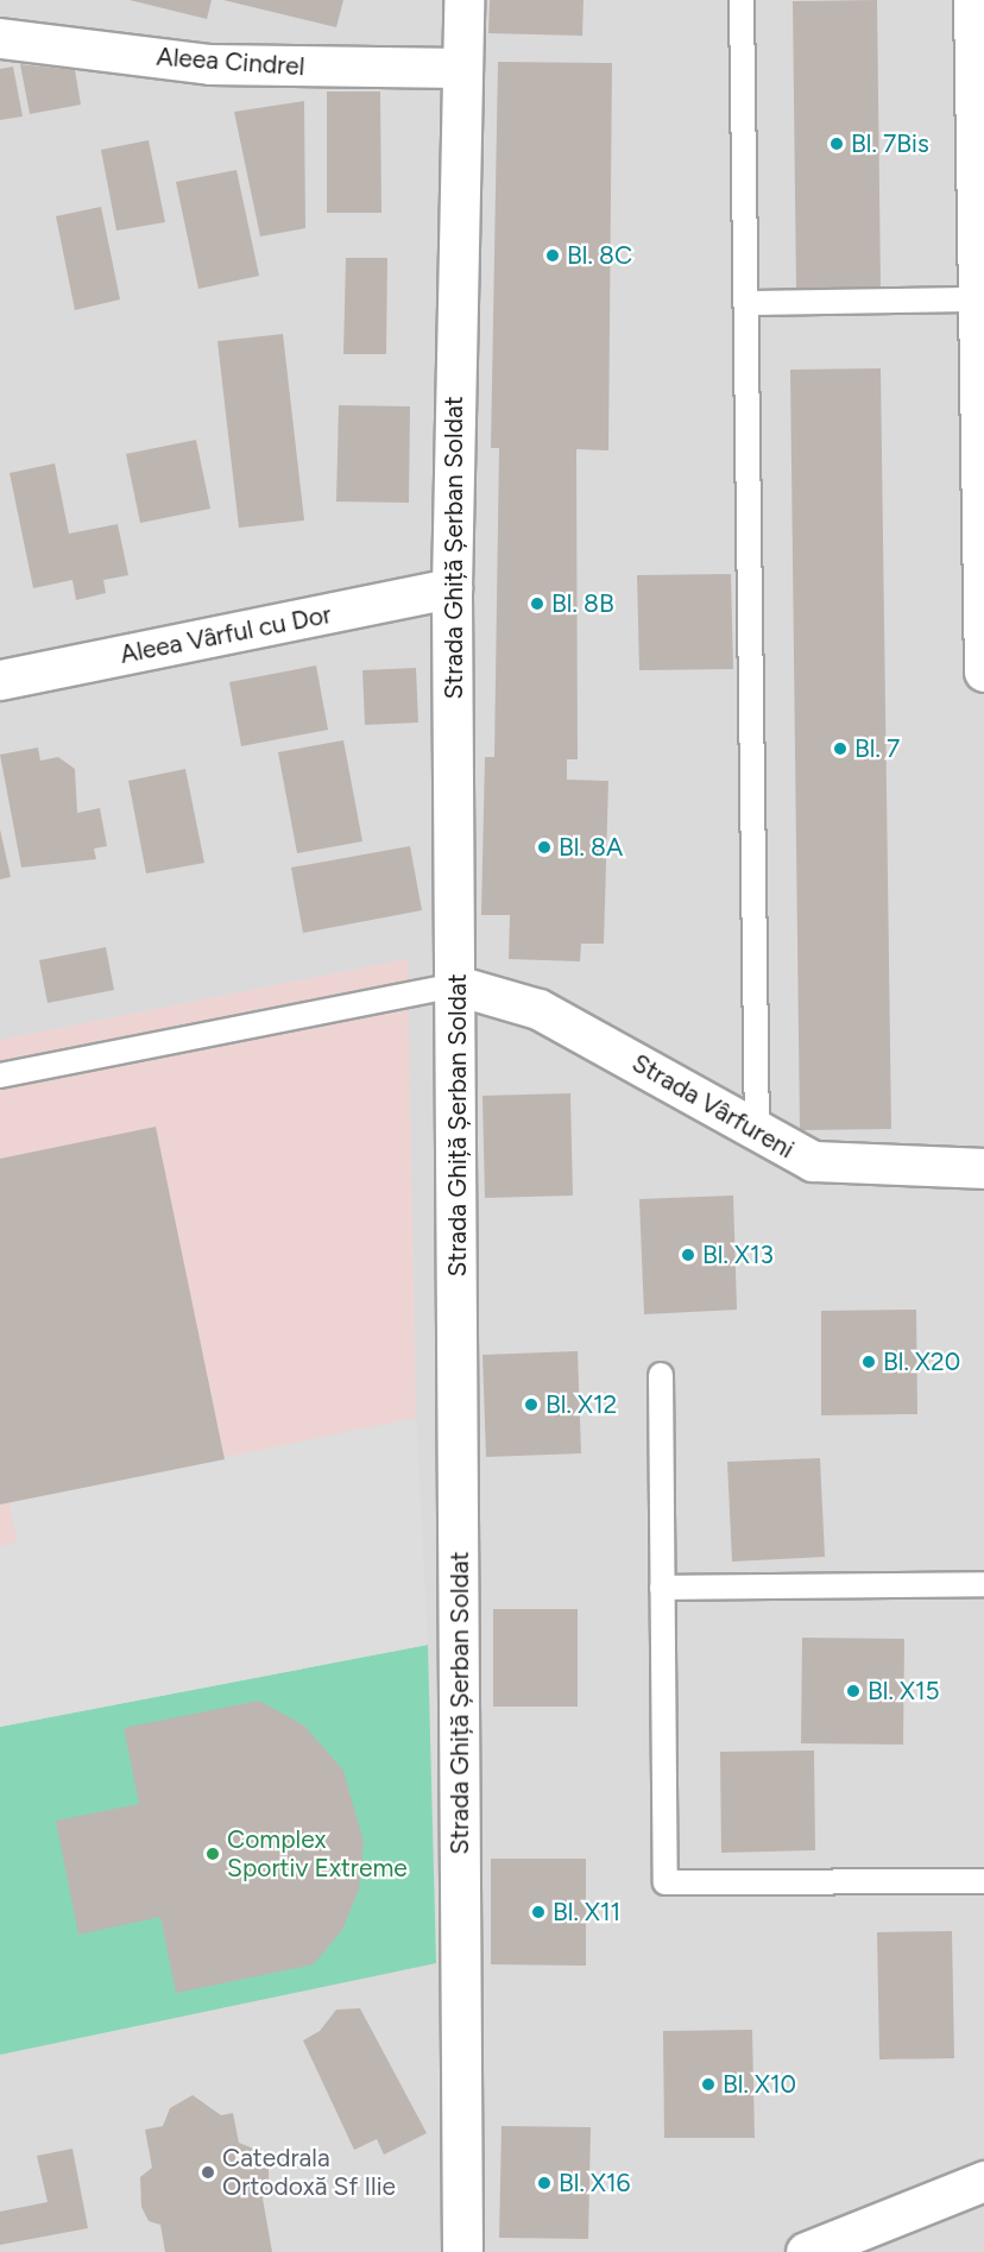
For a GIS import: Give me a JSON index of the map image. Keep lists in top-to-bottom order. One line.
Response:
{"streets":{"street":["Aleea Cindrel","Strada Ghiță Șerban Soldat","Aleea Vârful cu Dor","Strada Vârfureni"]},"crossings":[["Aleea Cindrel","Strada Ghiță Șerban Soldat"],["Strada Ghiță Șerban Soldat","Aleea Vârful cu Dor"],["Strada Ghiță Șerban Soldat","Strada Vârfureni"]],"places":["Bl. 7Bis","Bl. 8C","Bl. 8B","Bl. 7","Bl. 8A","Bl. X13","Bl. X20","Bl. X12","Bl. X15","Complex Sportiv Extreme","Bl. X11","Bl. X10","Catedrala Ortodoxă Sf Ilie","Bl. X16"]}
